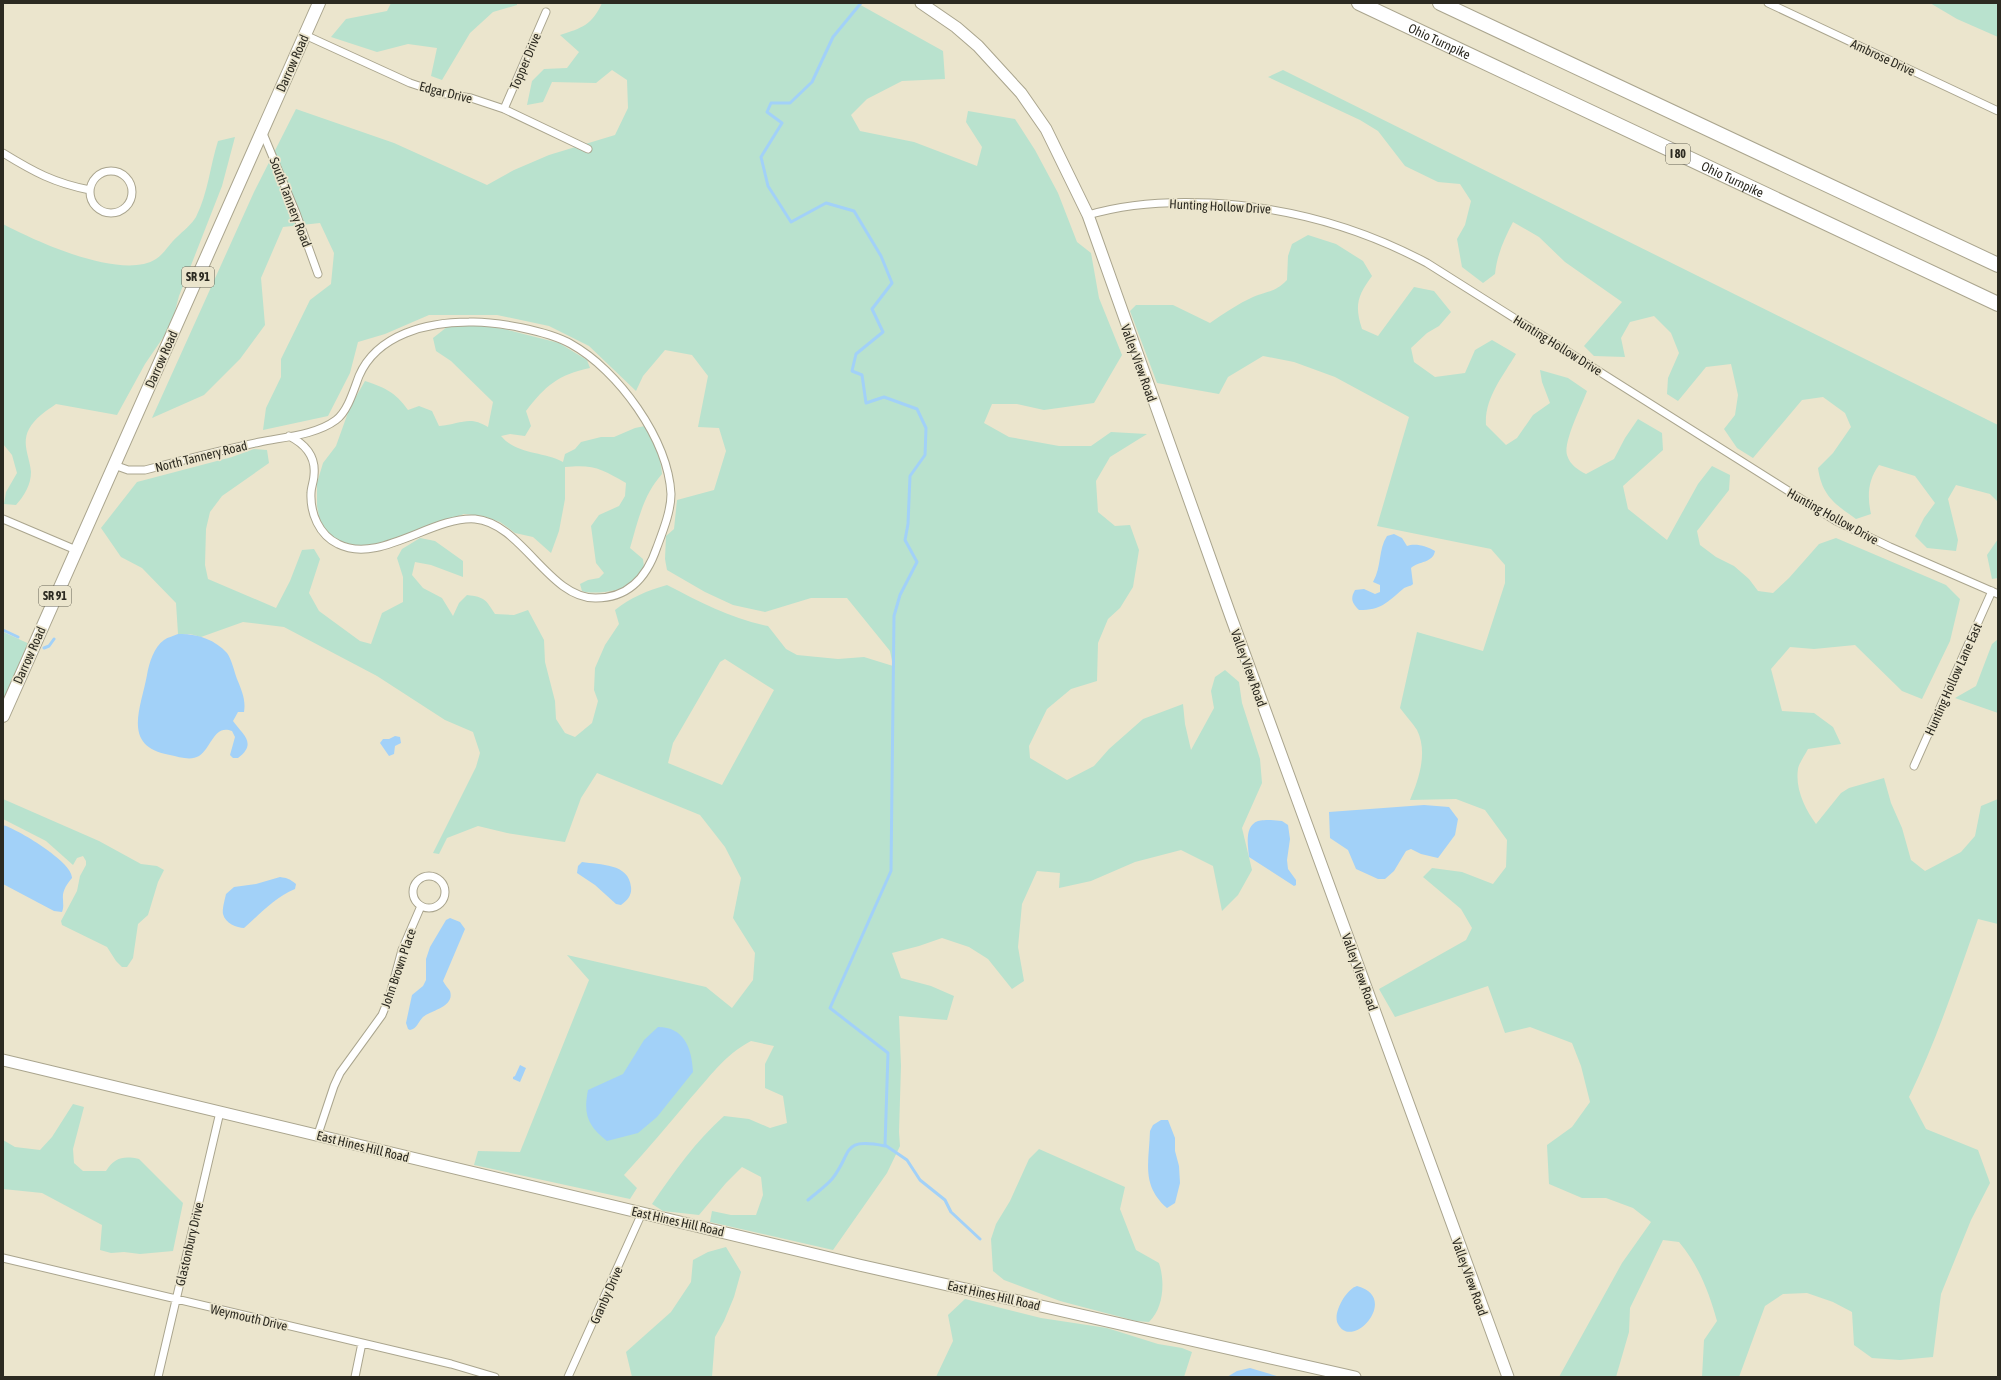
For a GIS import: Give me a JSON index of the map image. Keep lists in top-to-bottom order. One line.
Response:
{"streets":{"highway":["Ohio Turnpike","I 80"],"main road":["Darrow Road","SR 91","Valley View Road","East Hines Hill Road"],"street":["Ambrose Drive","Topper Drive","Edgar Drive","South Tannery Road","Hunting Hollow Drive","North Tannery Road","Hunting Hollow Lane East","John Brown Place","Glastonbury Drive","Granby Drive","Weymouth Drive"]},"crossings":[["Topper Drive","Edgar Drive"],["Darrow Road","Edgar Drive"],["Darrow Road","South Tannery Road"],["Darrow Road","North Tannery Road"],["Hunting Hollow Drive","Valley View Road"],["Hunting Hollow Drive","Hunting Hollow Lane East"],["John Brown Place","East Hines Hill Road"],["East Hines Hill Road","Glastonbury Drive"],["East Hines Hill Road","Granby Drive"],["Glastonbury Drive","Weymouth Drive"]]}
